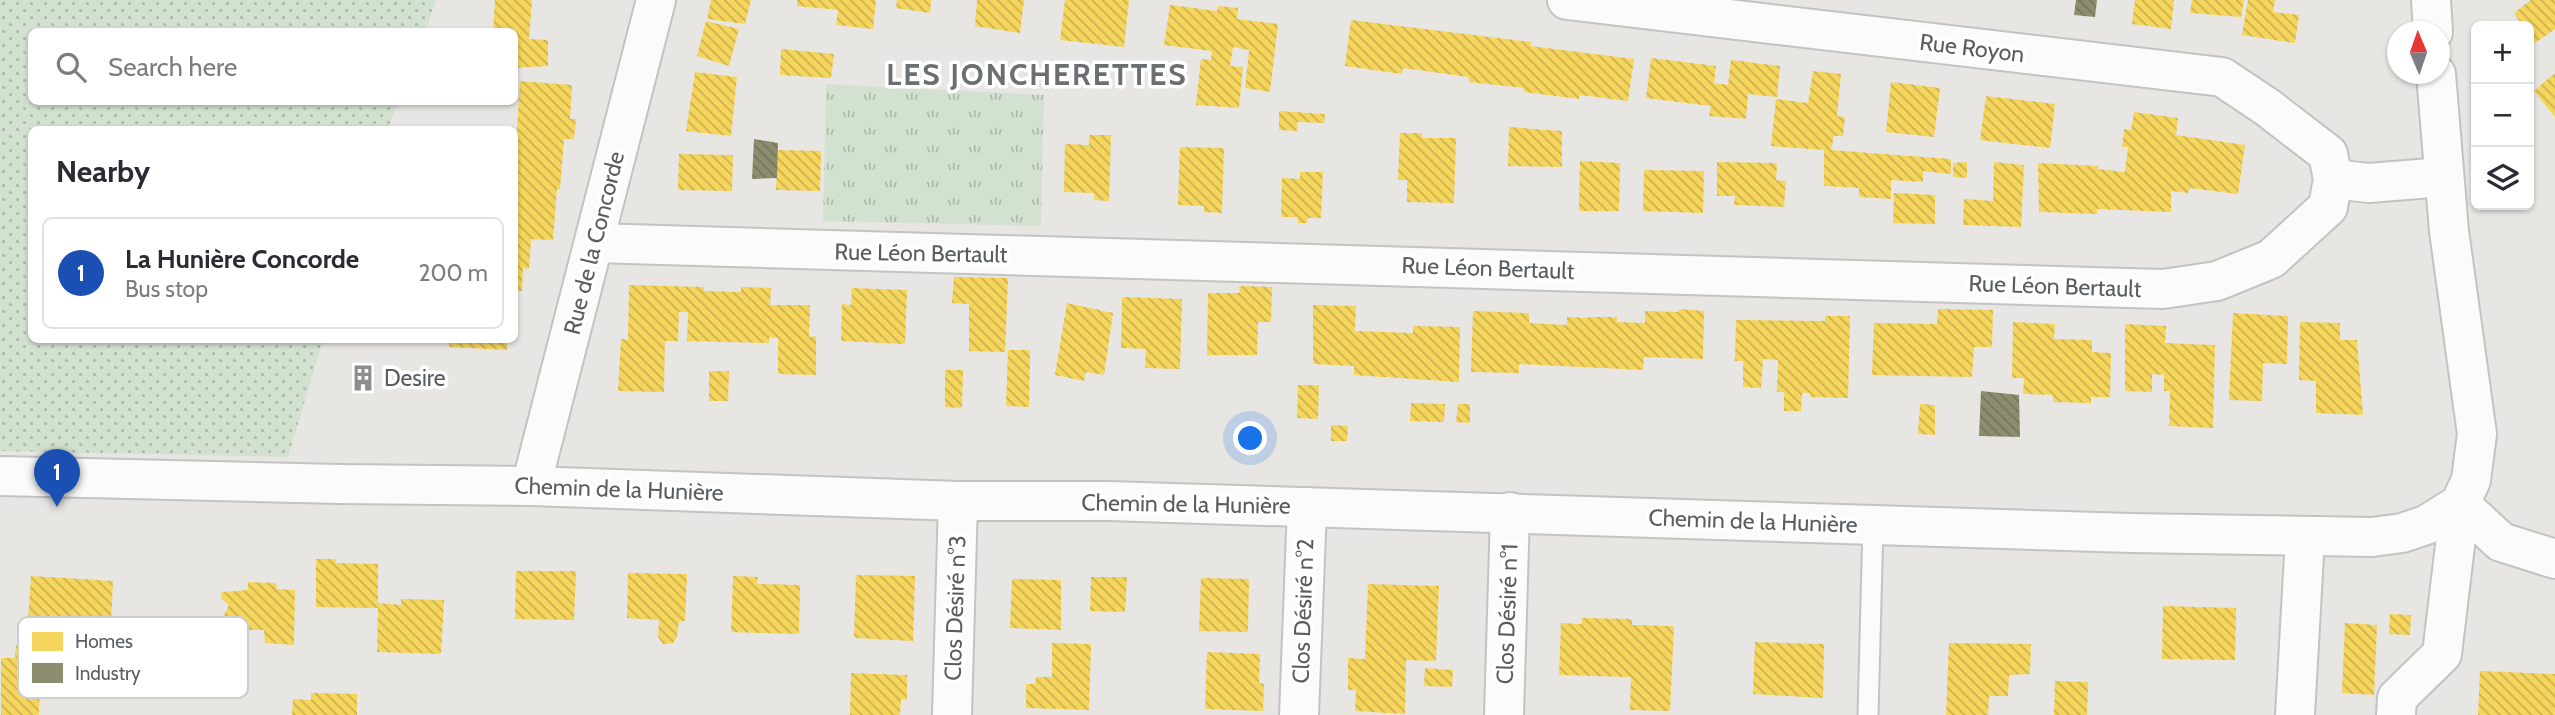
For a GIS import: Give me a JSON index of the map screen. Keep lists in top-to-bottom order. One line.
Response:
{"streets":{"street":["Rue Royon","Rue de la Concorde","Rue Léon Bertault","Chemin de la Hunière","Clos Désiré n°3","Clos Désiré n°2","Clos Désiré n°1"]},"crossings":[["Rue Royon","Rue Léon Bertault"],["Rue de la Concorde","Rue Léon Bertault"],["Rue de la Concorde","Chemin de la Hunière"],["Chemin de la Hunière","Clos Désiré n°3"],["Chemin de la Hunière","Clos Désiré n°2"],["Chemin de la Hunière","Clos Désiré n°1"]],"districts":["LES JONCHERETTES"],"places":{"building":["Desire"]},"legend":["Homes","Industry"],"north":"top","page":{"map_buttons":["+","−"],"search":"Search here","heading":"Nearby","list":[{"mark":"1","name":"La Hunière Concorde","note":"Bus stop","value":"200 m"}],"pins":"1"}}
